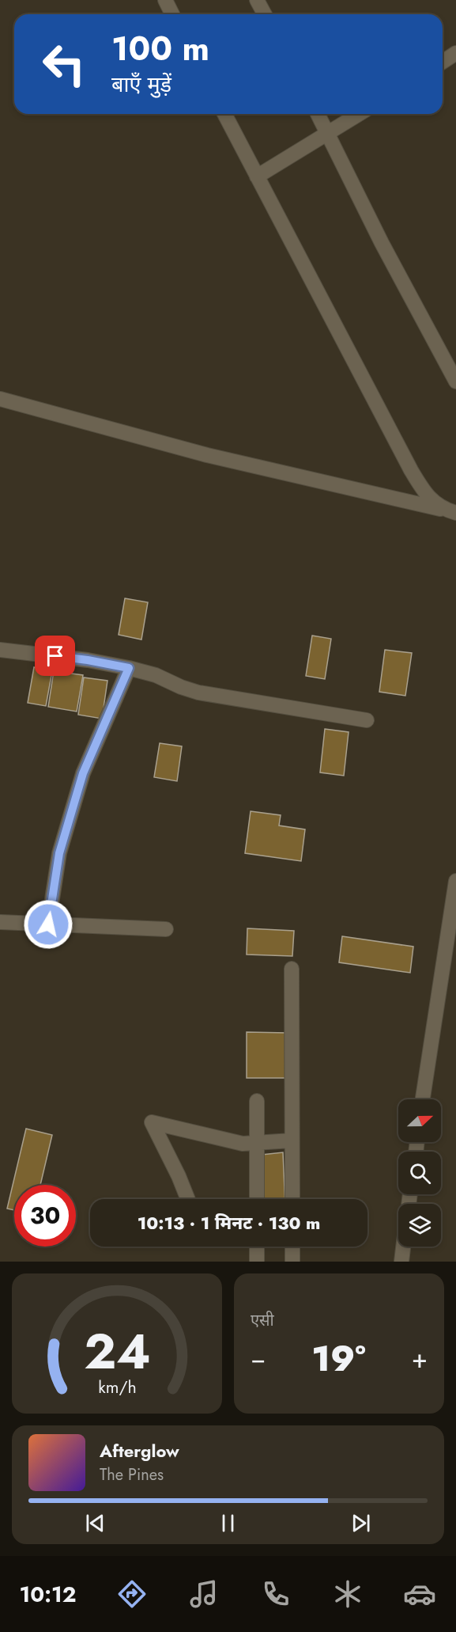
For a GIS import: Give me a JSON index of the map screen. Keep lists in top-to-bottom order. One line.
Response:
{"north":"right","page":{"turn":["100 m","बाएँ मुड़ें"],"limit":"30","trip":"10:13 · 1 मिनट · 130 m","tile":"एसी","heat":["−","19°","+"],"song":["Afterglow","The Pines"],"tabs":"10:12","gauge":["24","km/h"]}}
